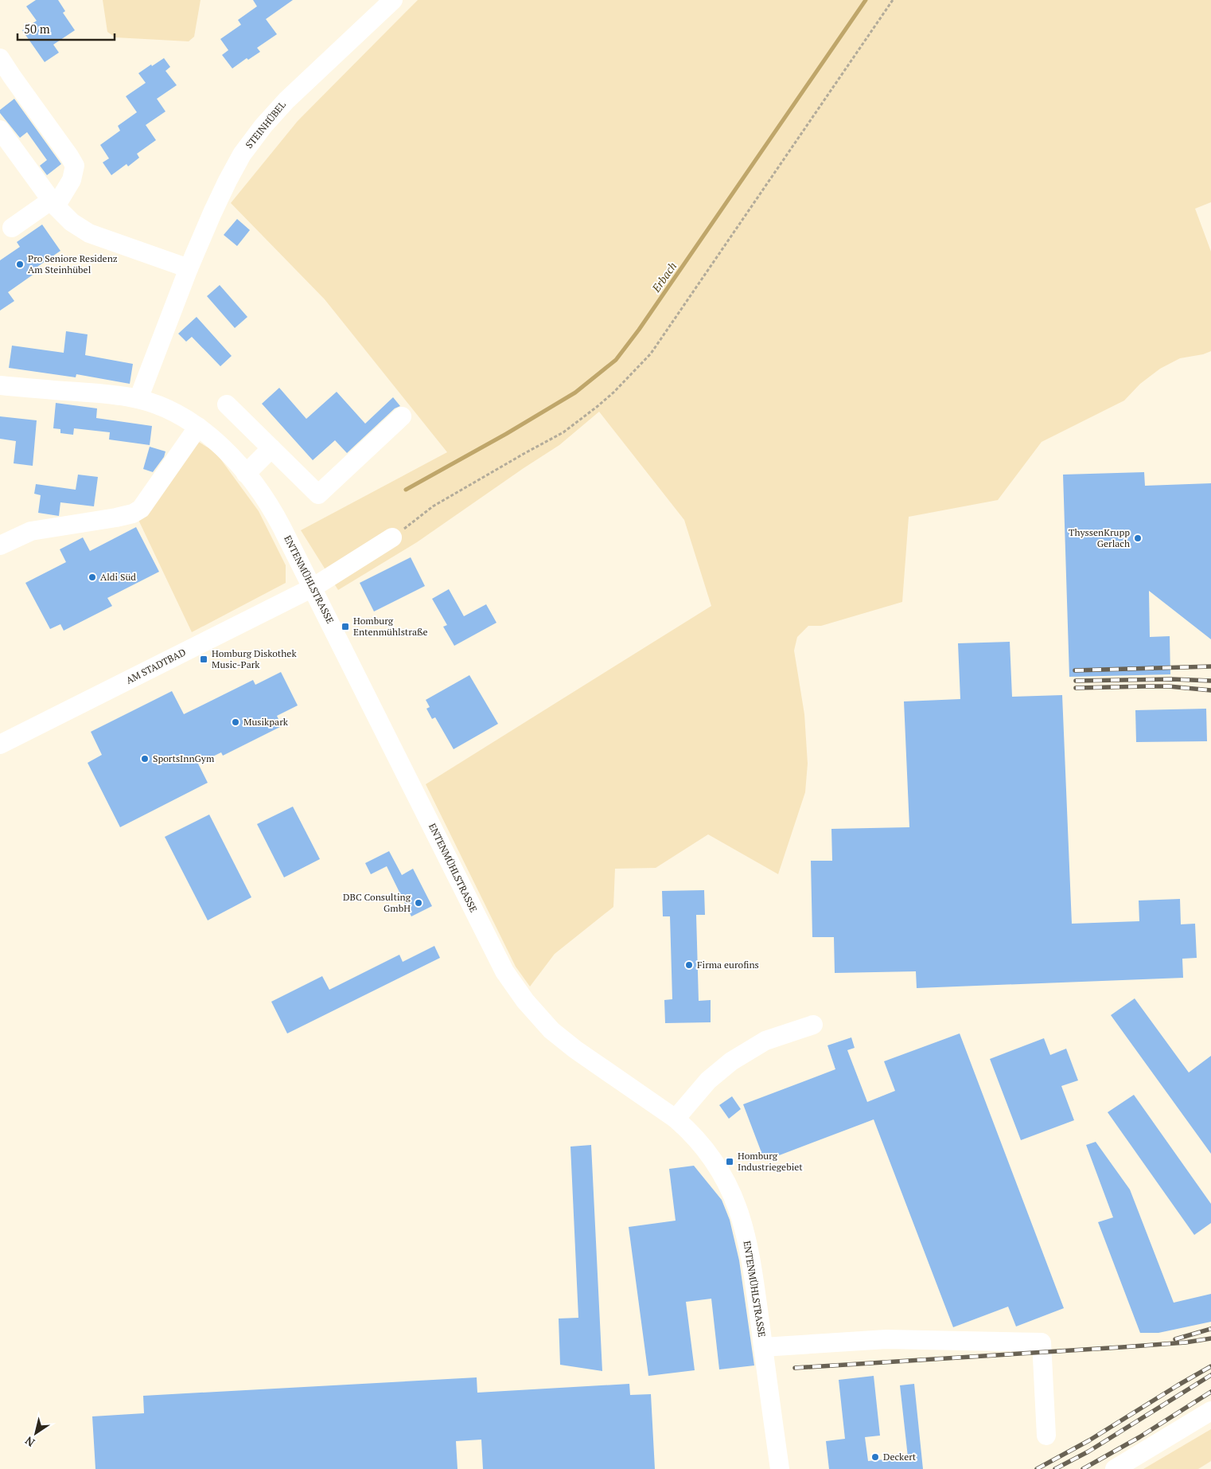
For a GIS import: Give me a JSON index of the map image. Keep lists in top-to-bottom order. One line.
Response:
{"streets":{"street":["STEINHÜBEL","ENTENMÜHLSTRASSE","AM STADTBAD"]},"crossings":[["STEINHÜBEL","ENTENMÜHLSTRASSE"],["ENTENMÜHLSTRASSE","AM STADTBAD"]],"water":["Erbach"],"places":{"other":["Pro Seniore Residenz Am Steinhübel","ThyssenKrupp Gerlach","Aldi Süd","Musikpark","SportsInnGym","DBC Consulting GmbH","Firma eurofins","Deckert"],"transit":["Homburg Entenmühlstraße","Homburg Diskothek Music-Park","Homburg Industriegebiet"]},"scale_bar":"50 m","north":"bottom left"}
